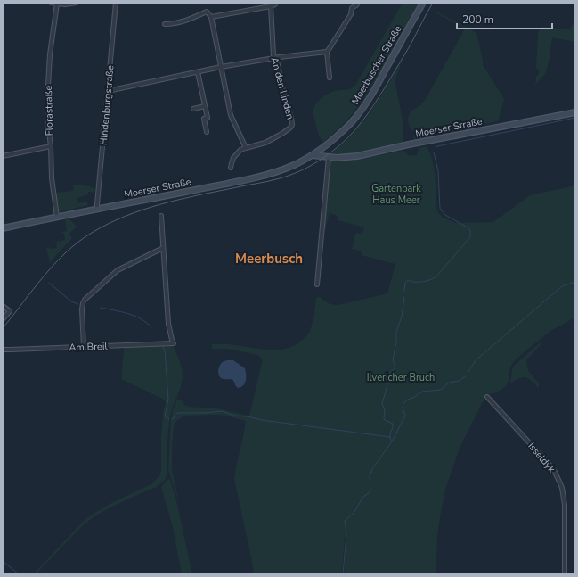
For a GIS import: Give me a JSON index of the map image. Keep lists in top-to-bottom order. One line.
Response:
{"streets":{"main road":["Meerbuscher Straße","Moerser Straße"],"street":["An den Linden","Hindenburgstraße","Florastraße","Am Breil","Isseldyk"]},"crossings":[["Meerbuscher Straße","Moerser Straße"],["Hindenburgstraße","Moerser Straße"],["Florastraße","Moerser Straße"]],"districts":["Meerbusch"],"parks":["Gartenpark Haus Meer","Ilvericher Bruch"],"scale_bar":"200 m"}
